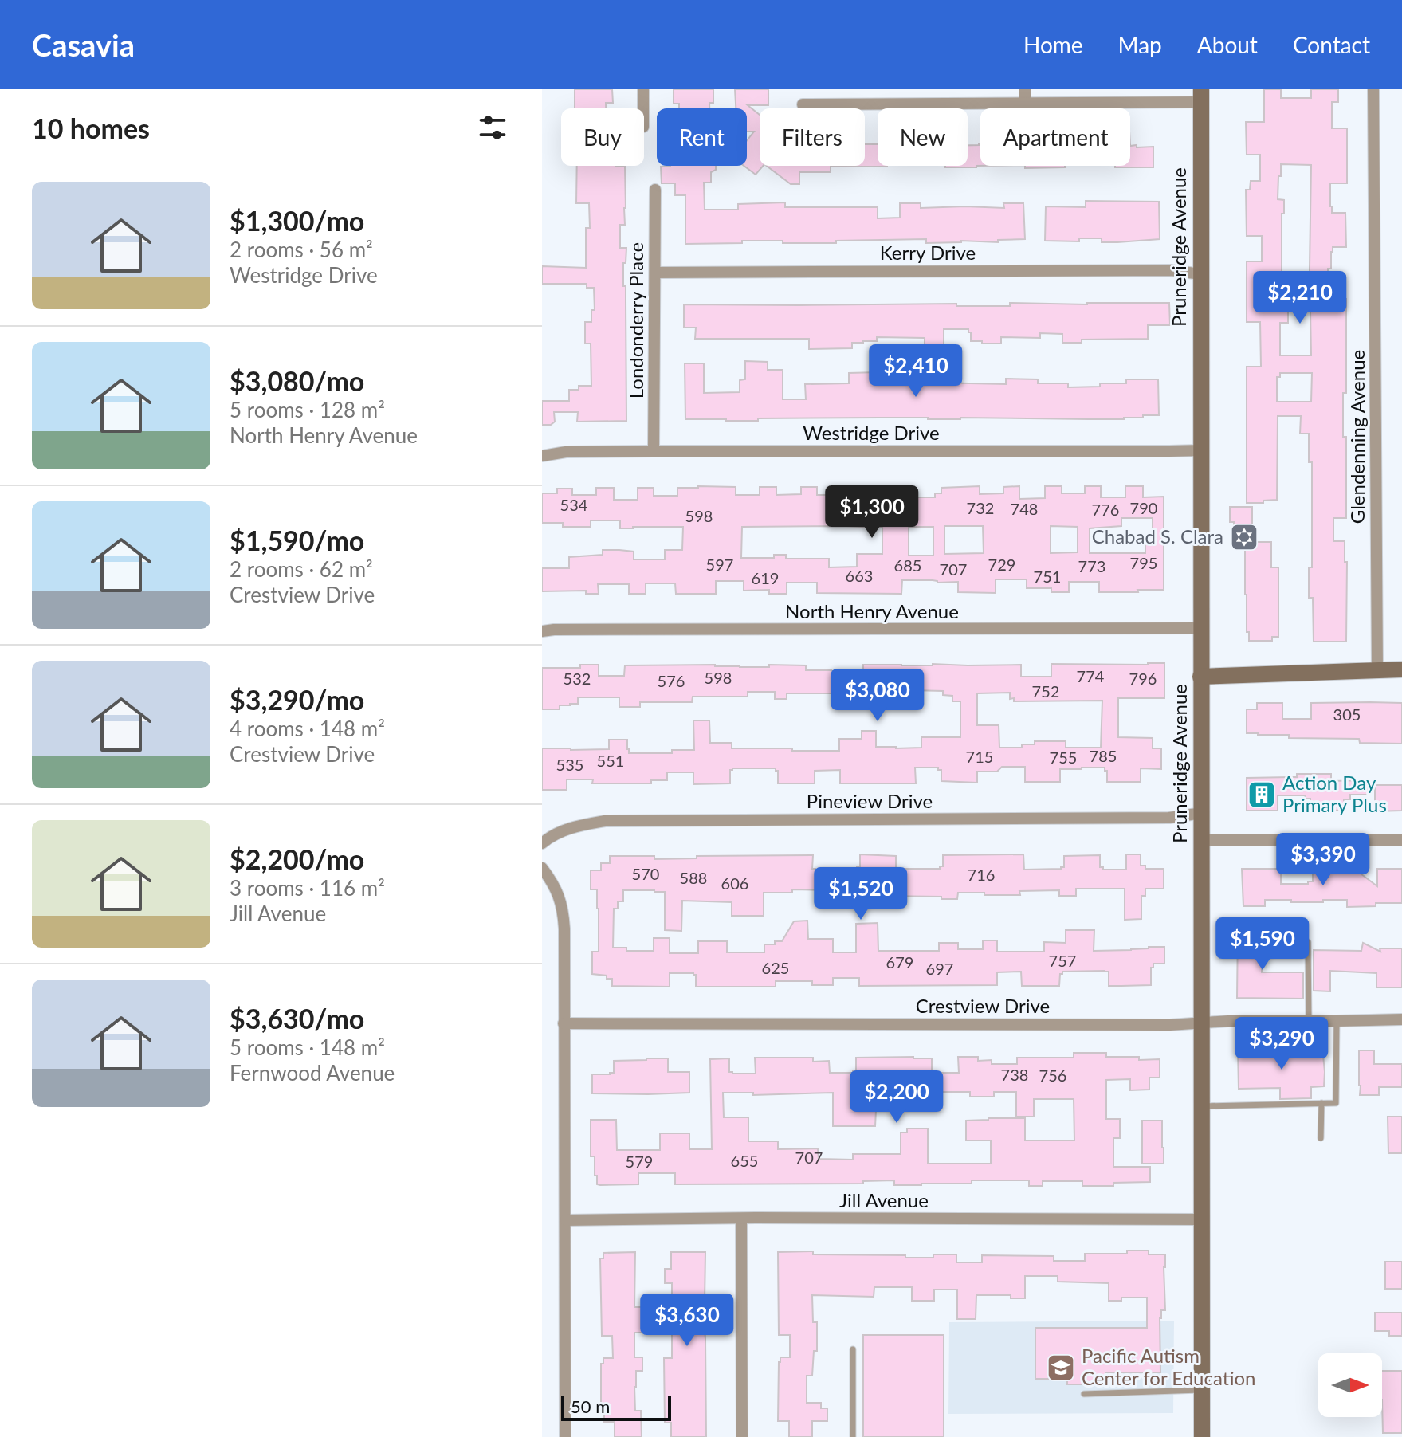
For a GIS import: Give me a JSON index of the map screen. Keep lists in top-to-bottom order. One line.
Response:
{"streets":{"main road":["Pruneridge Avenue"],"street":["Kerry Drive","Londonderry Place","Westridge Drive","Glendenning Avenue","North Henry Avenue","Pineview Drive","Crestview Drive","Jill Avenue"]},"crossings":[["Pruneridge Avenue","Kerry Drive"],["Pruneridge Avenue","Westridge Drive"],["Pruneridge Avenue","North Henry Avenue"],["Pruneridge Avenue","Pineview Drive"],["Pruneridge Avenue","Crestview Drive"],["Pruneridge Avenue","Jill Avenue"],["Kerry Drive","Londonderry Place"],["Londonderry Place","Westridge Drive"]],"places":{"synagogue":["Chabad S. Clara"],"building":["Action Day Primary Plus"],"school or university":["Pacific Autism Center for Education"]},"house_numbers":["534","732","790","748","776","598","795","597","729","685","773","707","663","751","619","774","598","532","796","576","752","305","785","715","755","551","535","570","716","588","606","757","679","625","697","738","756","707","655","579"],"scale_bar":"50 m","north":"right","page":{"header":"Casavia","nav":["Home","Map","About","Contact"],"heading":"10 homes","chip":["Buy","Rent","Filters","New","Apartment"],"list":[{"name":"$1,300/mo","note":"2 rooms · 56 m² · Westridge Drive"},{"name":"$3,080/mo","note":"5 rooms · 128 m² · North Henry Avenue"},{"name":"$1,590/mo","note":"2 rooms · 62 m² · Crestview Drive"},{"name":"$3,290/mo","note":"4 rooms · 148 m² · Crestview Drive"},{"name":"$2,200/mo","note":"3 rooms · 116 m² · Jill Avenue"},{"name":"$3,630/mo","note":"5 rooms · 148 m² · Fernwood Avenue"}],"price":["$2,210","$2,410","$1,300","$3,080","$3,390","$1,520","$1,590","$3,290","$2,200","$3,630"],"scale":"50 m"}}
